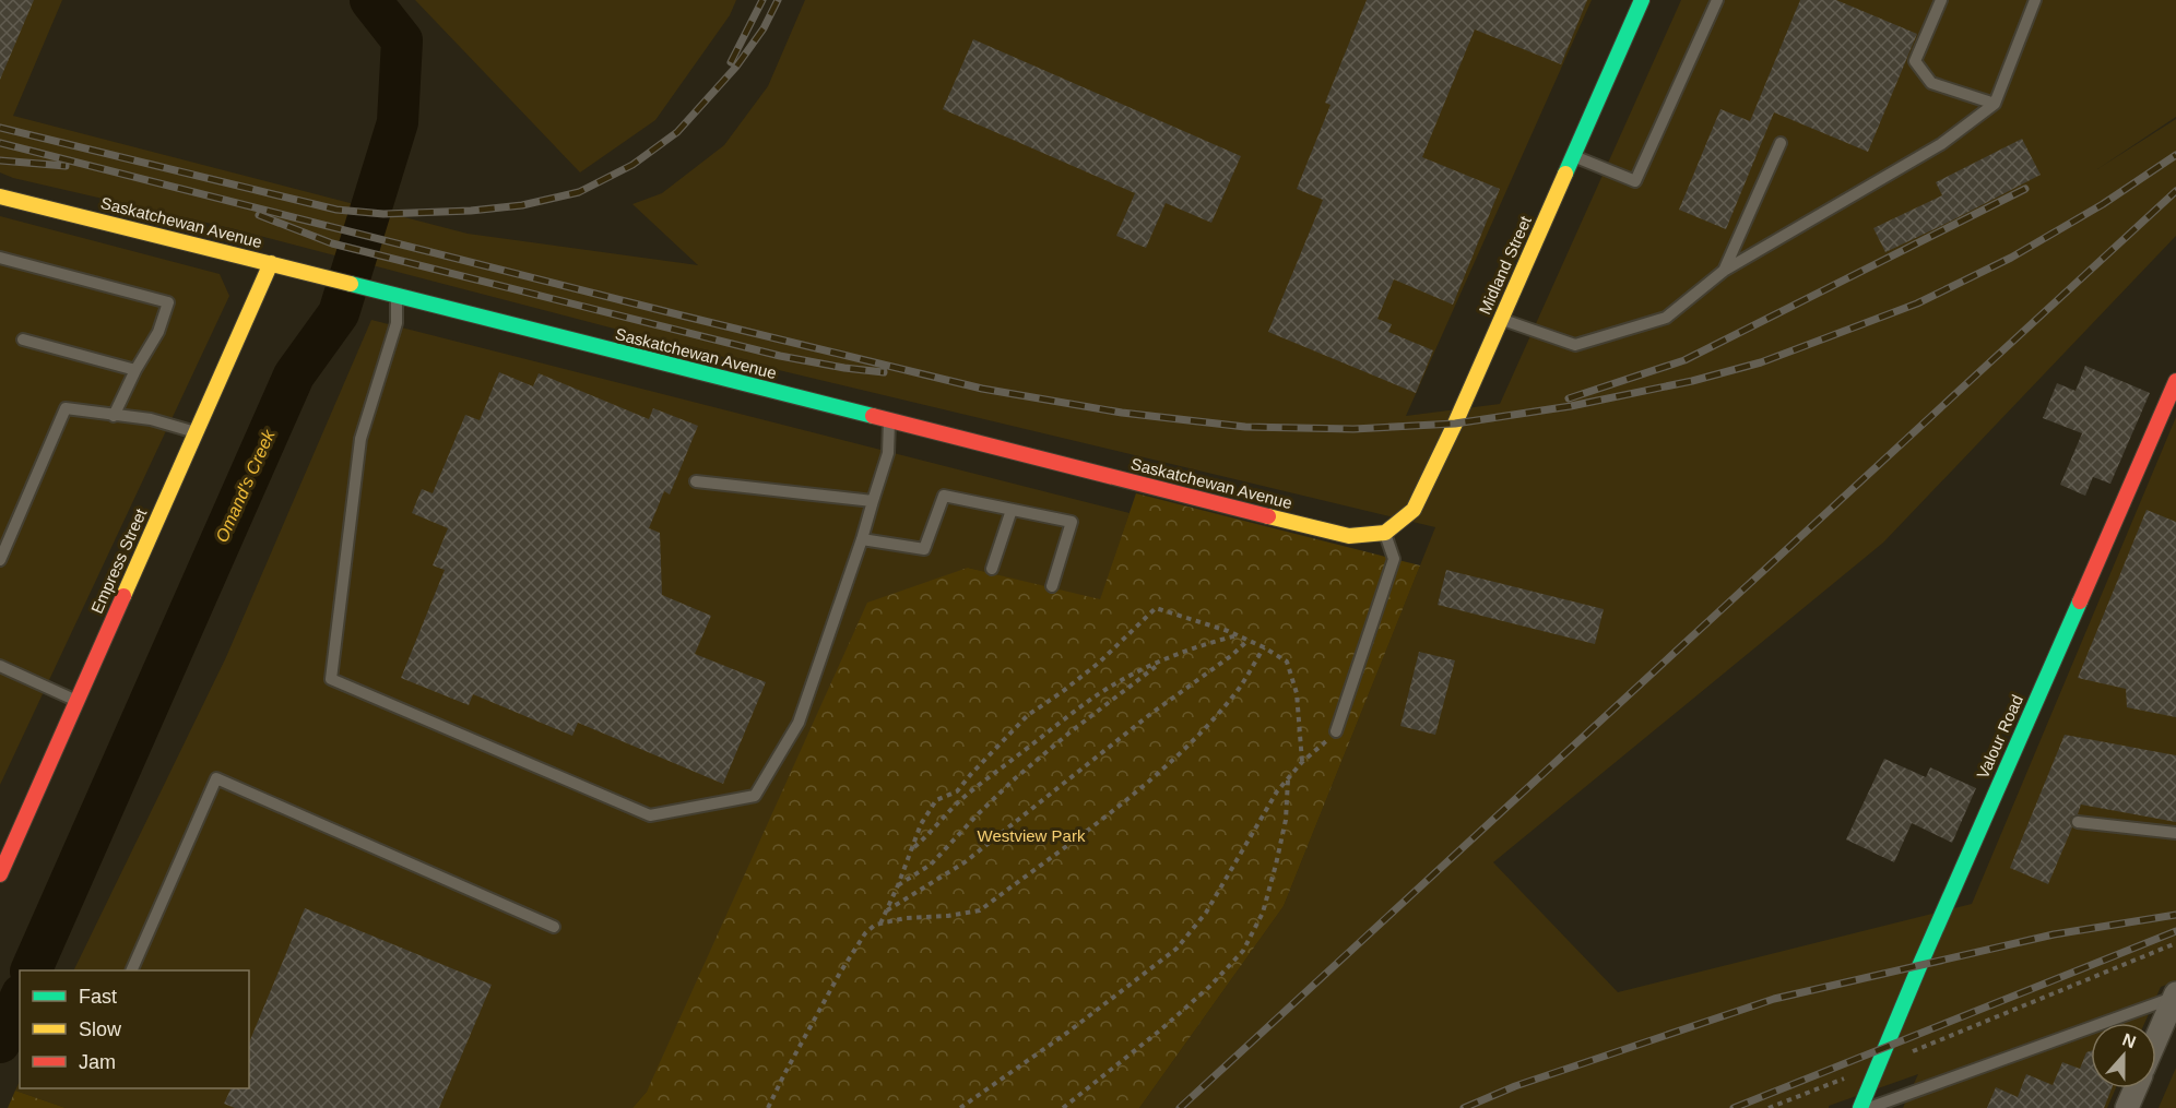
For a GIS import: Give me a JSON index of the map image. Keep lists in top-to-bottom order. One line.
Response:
{"streets":{"street":["Saskatchewan Avenue","Midland Street","Empress Street","Valour Road"]},"crossings":[["Saskatchewan Avenue","Midland Street"],["Saskatchewan Avenue","Empress Street"]],"water":["Omand's Creek"],"parks":["Westview Park"],"legend":["Fast","Slow","Jam"],"north":"top"}
